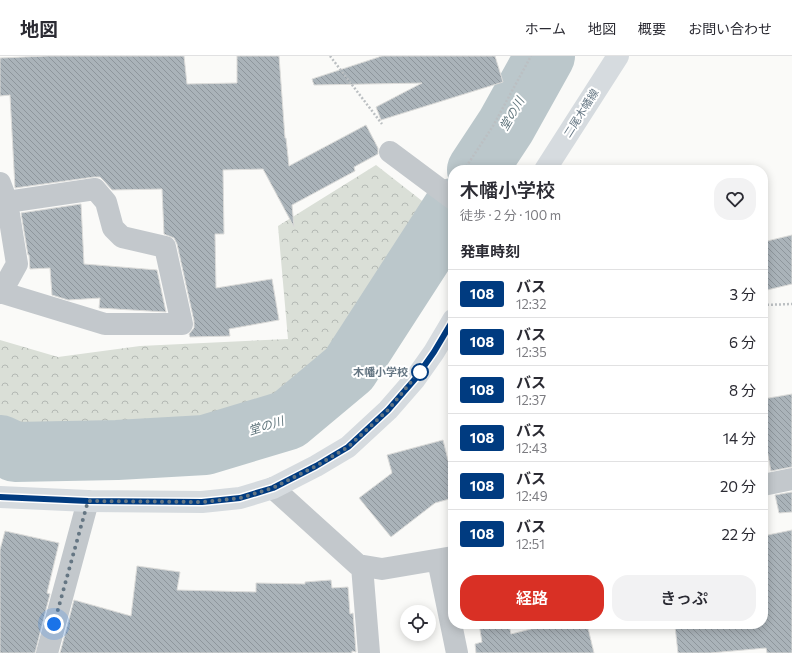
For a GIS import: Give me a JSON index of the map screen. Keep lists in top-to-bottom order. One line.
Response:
{"streets":{"main road":["二尾木幡線"]},"water":["堂の川"],"places":["木幡小学校"],"lines":["bus line 108"],"page":{"header":"地図","nav":["ホーム","地図","概要","お問い合わせ"],"heading":[["木幡小学校","徒歩 · 2 分 · 100 m"],"発車時刻"],"list":[{"mark":"108","name":"バス","note":"12:32","value":"3 分"},{"mark":"108","name":"バス","note":"12:35","value":"6 分"},{"mark":"108","name":"バス","note":"12:37","value":"8 分"},{"mark":"108","name":"バス","note":"12:43","value":"14 分"},{"mark":"108","name":"バス","note":"12:49","value":"20 分"},{"mark":"108","name":"バス","note":"12:51","value":"22 分"}],"buttons":["経路","きっぷ"]}}
